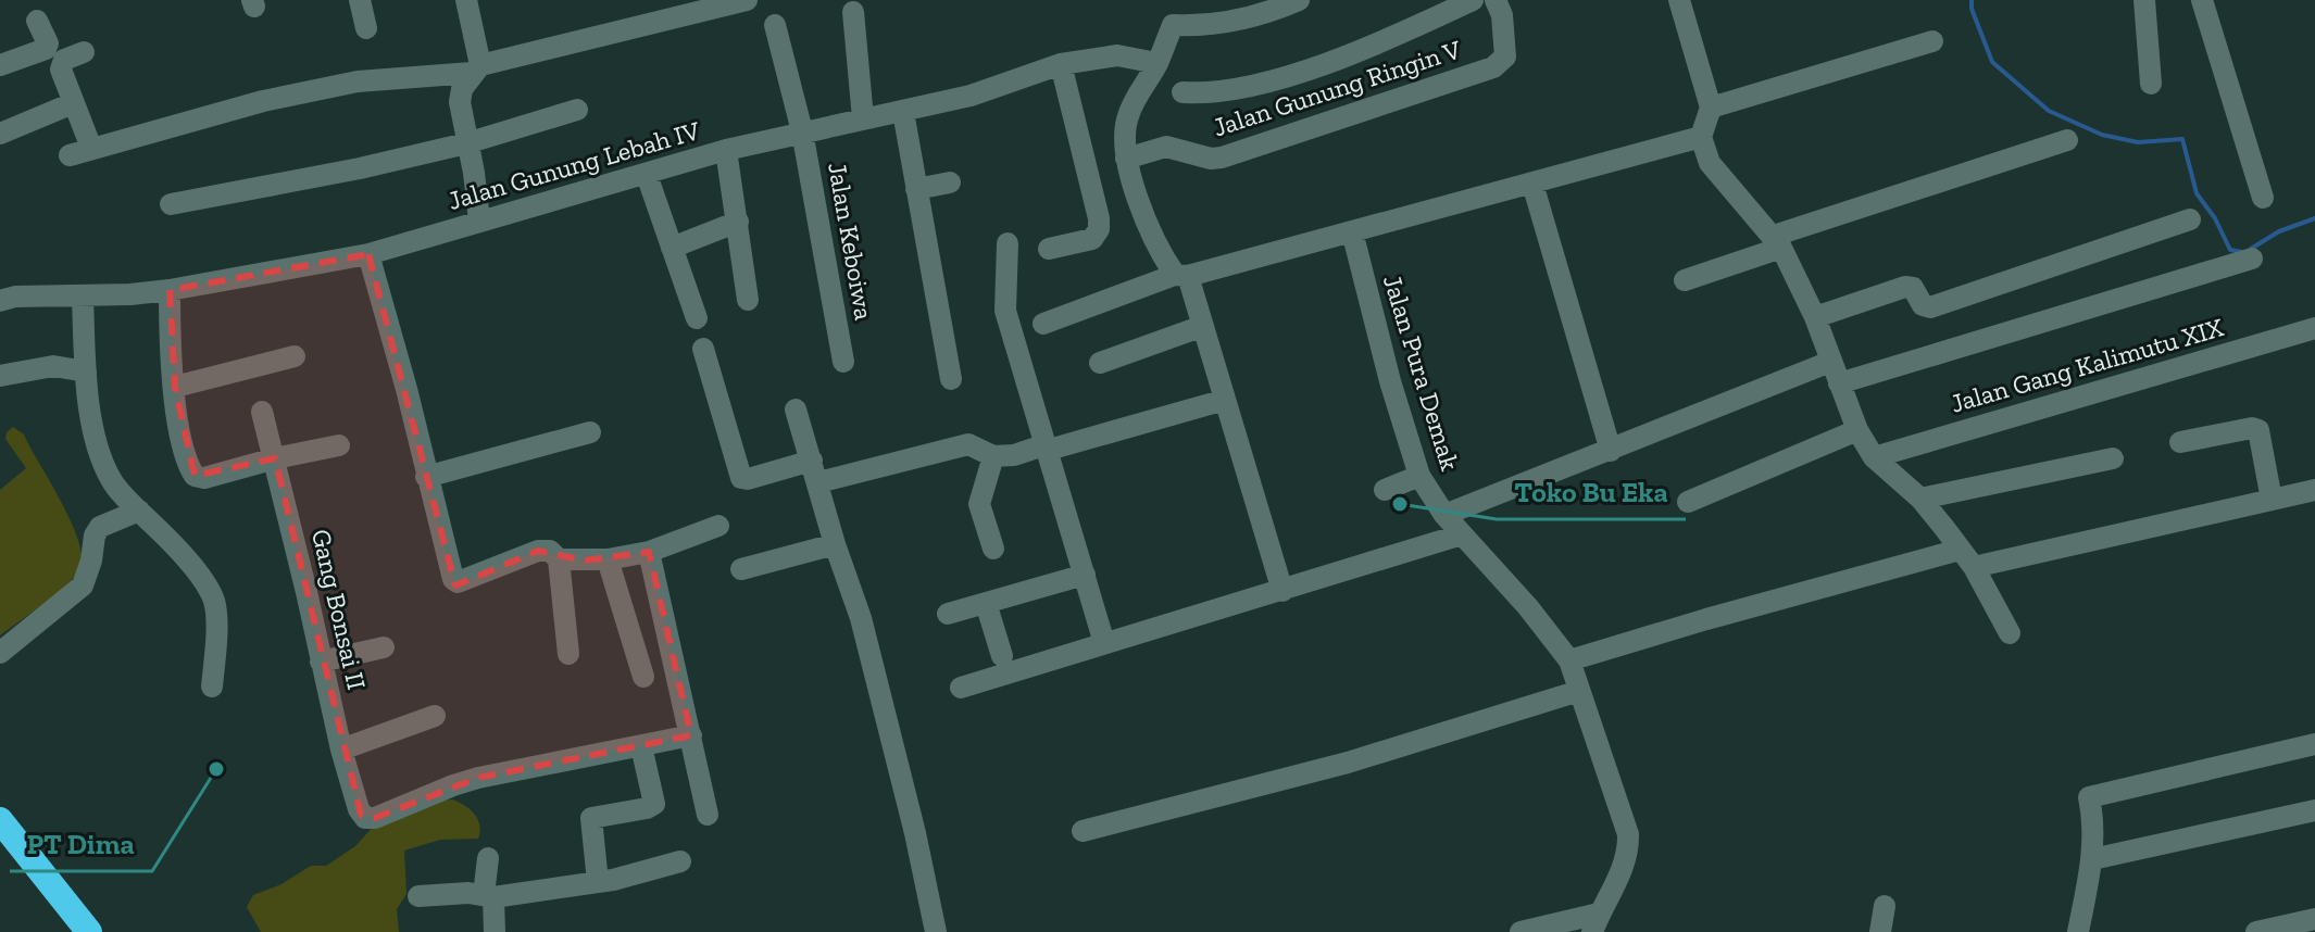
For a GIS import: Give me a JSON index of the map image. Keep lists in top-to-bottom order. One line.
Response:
{"streets":{"street":["Jalan Gunung Ringin V","Jalan Gunung Lebah IV","Jalan Keboiwa","Jalan Gang Kalimutu XIX","Jalan Pura Demak","Gang Bonsai II"]},"crossings":[["Jalan Gunung Lebah IV","Jalan Keboiwa"]],"places":["Toko Bu Eka","PT Dima"]}
